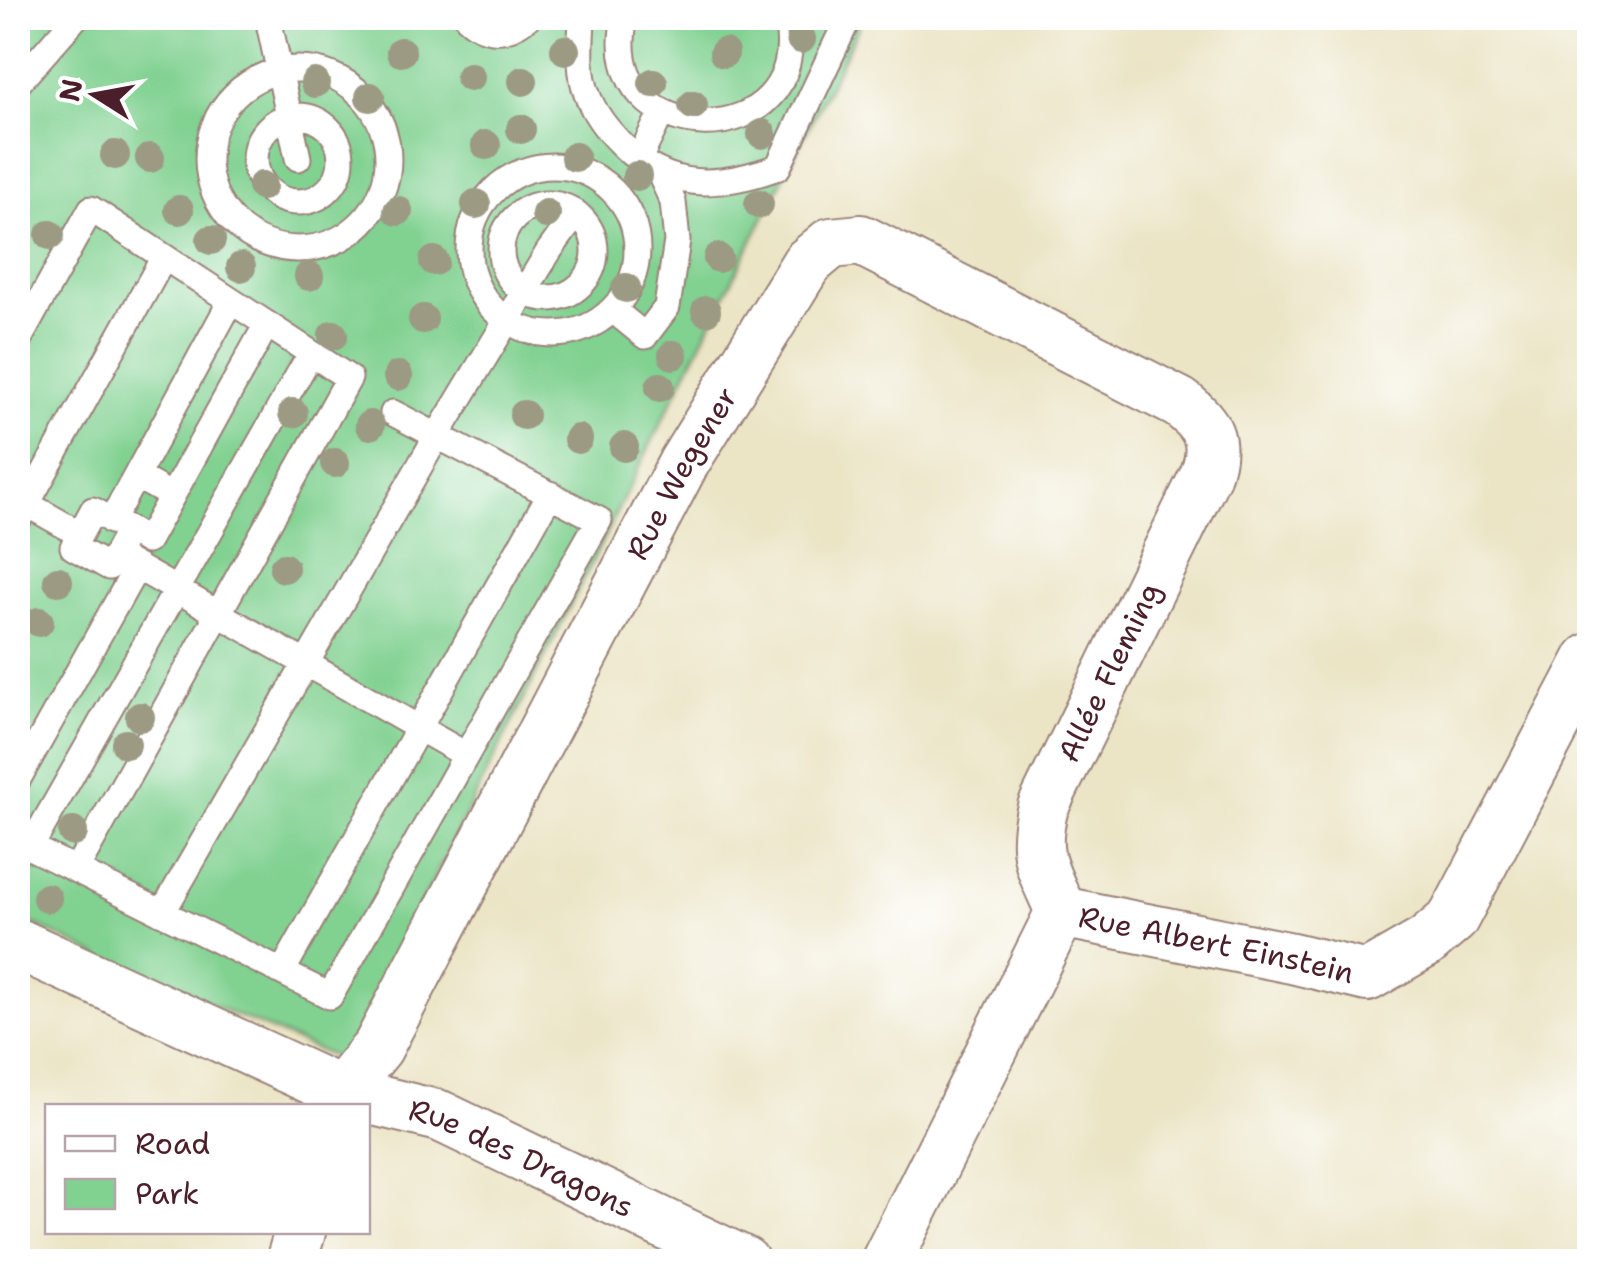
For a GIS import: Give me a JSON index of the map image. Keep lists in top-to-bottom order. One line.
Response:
{"streets":{"street":["Rue Wegener","Allée Fleming","Rue Albert Einstein","Rue des Dragons"]},"crossings":[["Rue Wegener","Allée Fleming"],["Rue Wegener","Rue des Dragons"],["Allée Fleming","Rue Albert Einstein"]],"legend":["Road","Park"],"north":"left"}
